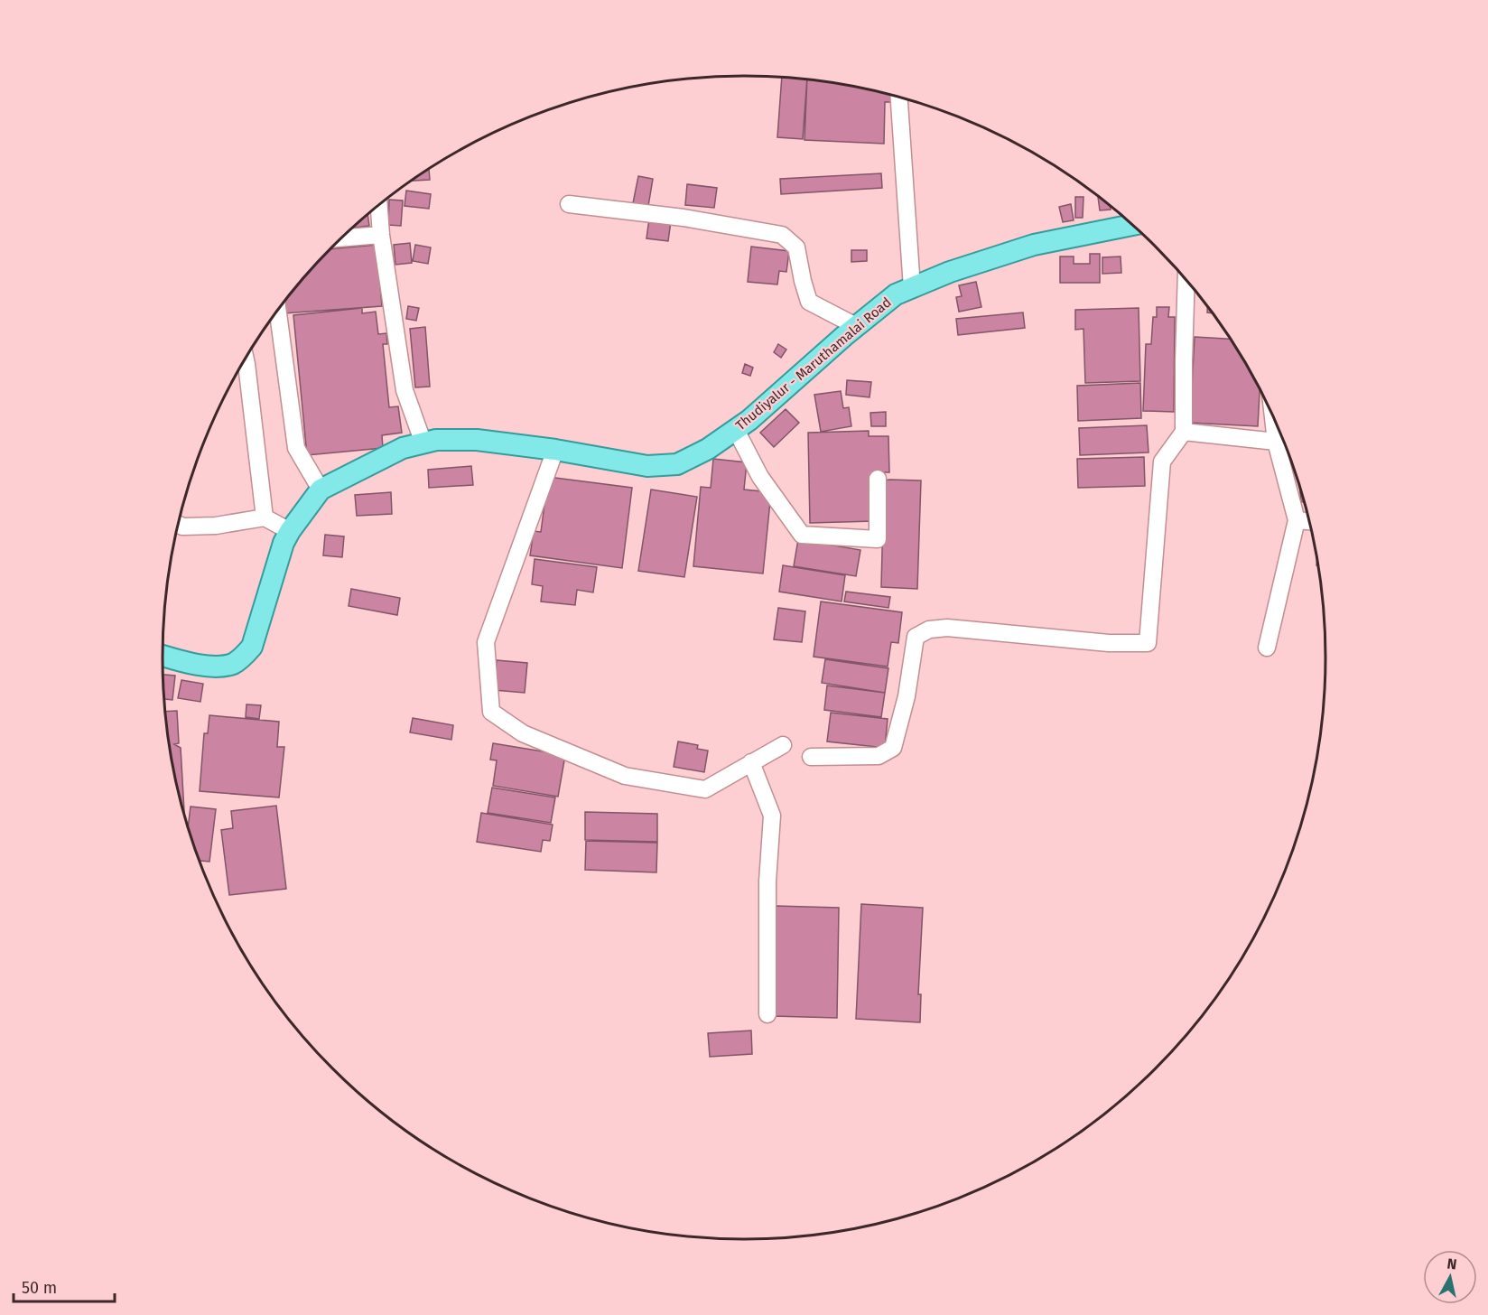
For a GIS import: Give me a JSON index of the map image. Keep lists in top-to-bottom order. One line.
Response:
{"streets":{"main road":["Thudiyalur - Maruthamalai Road"]},"scale_bar":"50 m","north":"top"}
